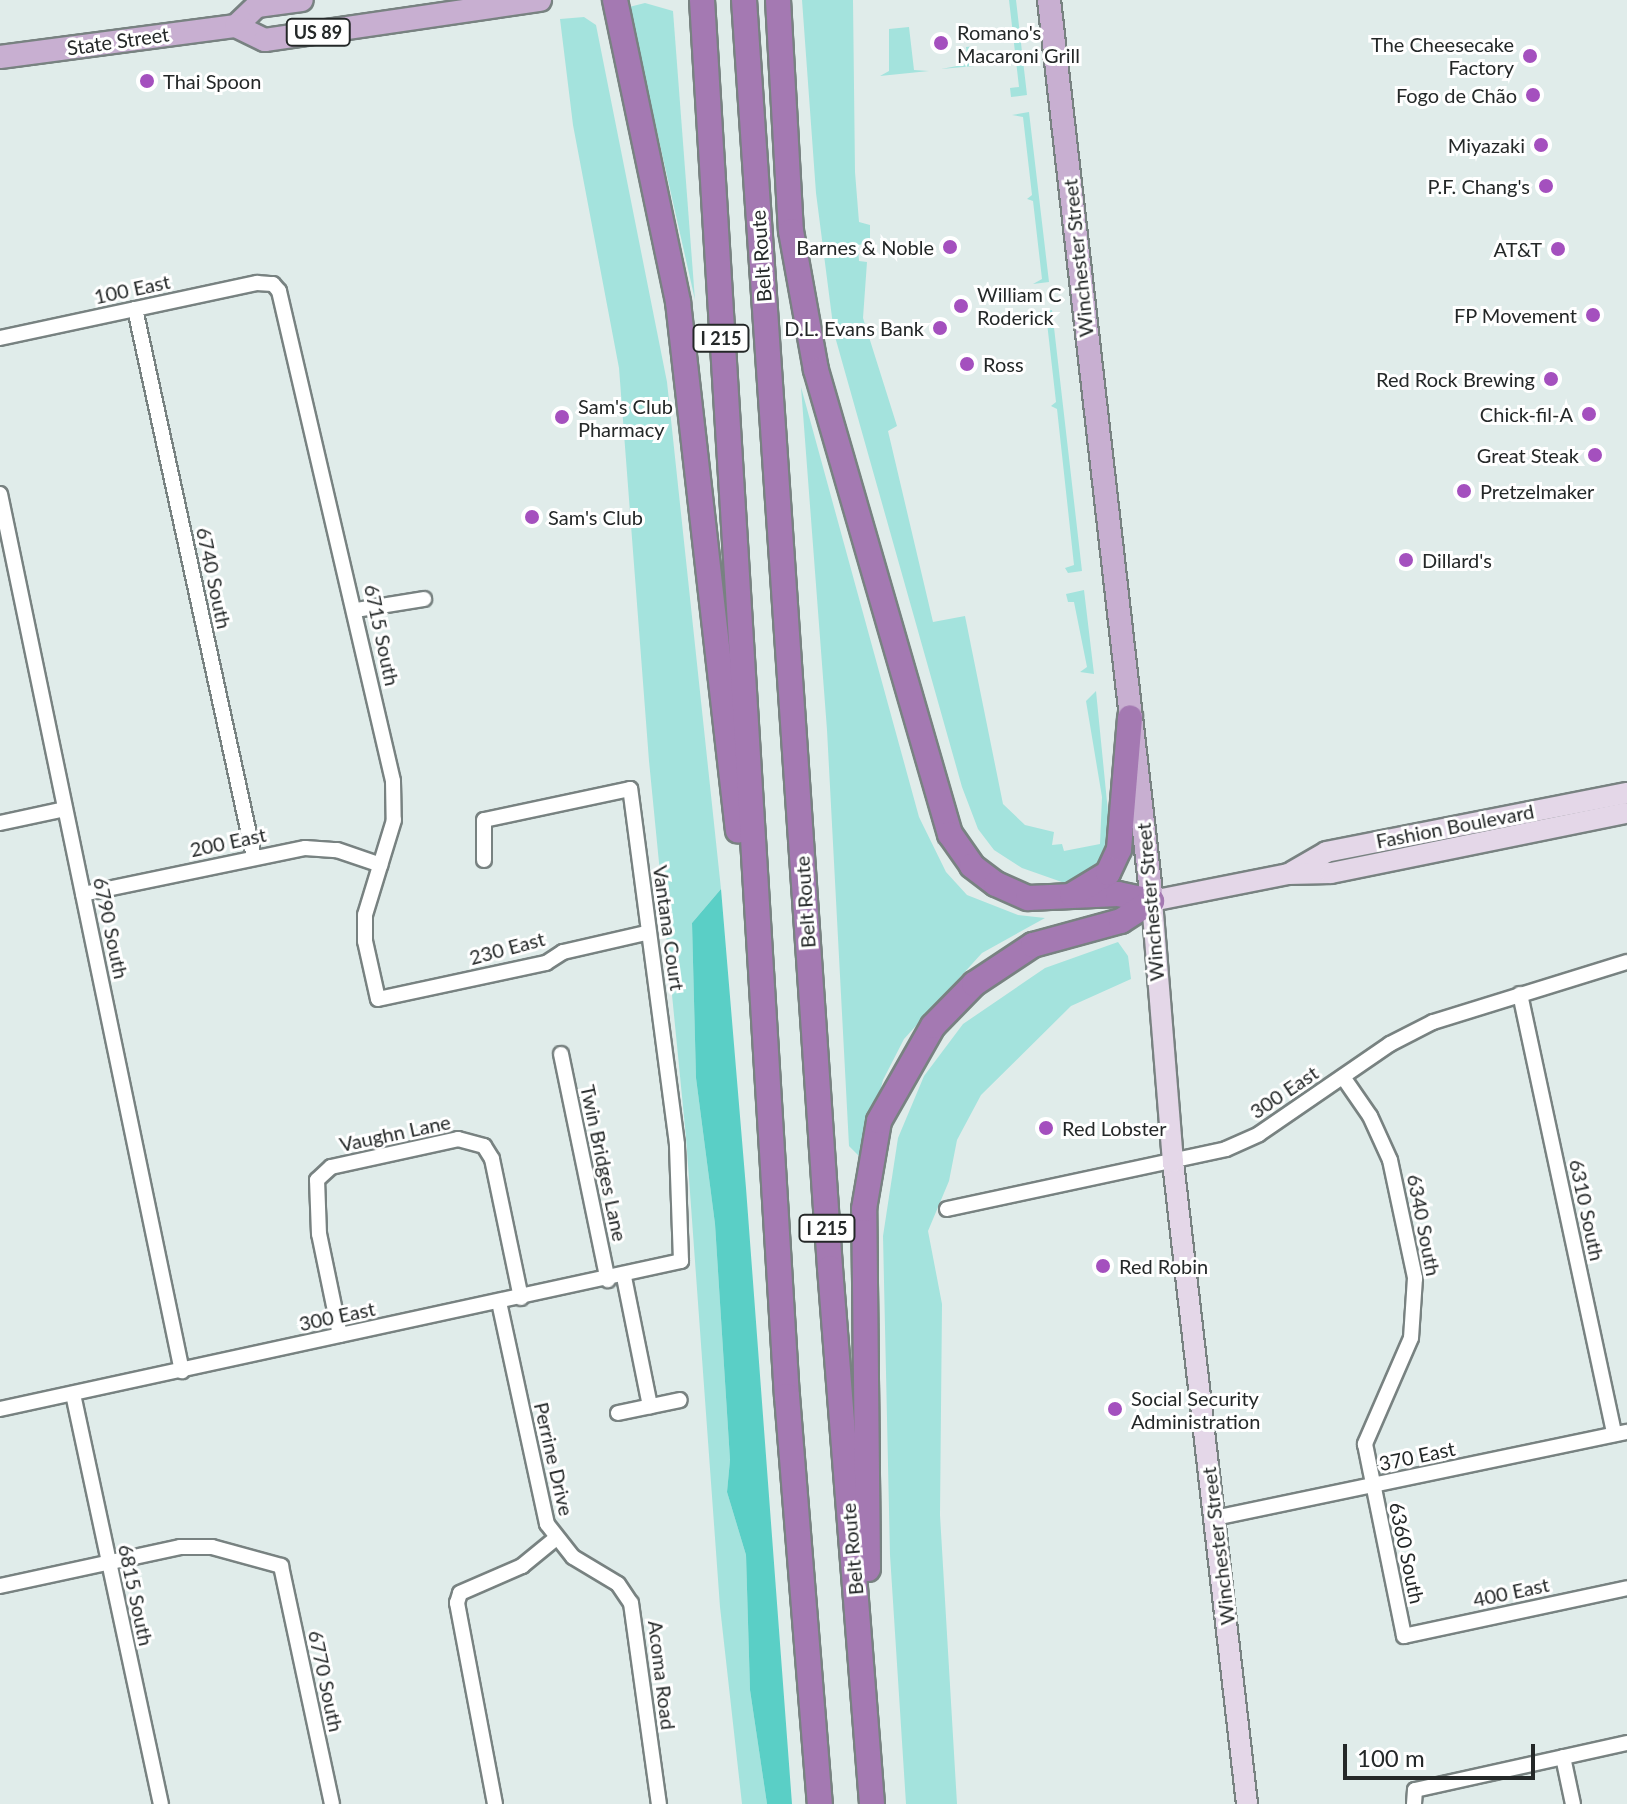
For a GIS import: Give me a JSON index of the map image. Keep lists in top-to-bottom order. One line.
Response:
{"streets":{"highway":["Belt Route","I 215"],"main road":["US 89","State Street","Winchester Street","Fashion Boulevard"],"street":["100 East","6740 South","6715 South","200 East","6790 South","Vantana Court","230 East","300 East","Vaughn Lane","Twin Bridges Lane","6310 South","6340 South","370 East","Perrine Drive","6360 South","400 East","6815 South","Acoma Road","6770 South"]},"crossings":[["Winchester Street","Fashion Boulevard"],["Winchester Street","300 East"],["Winchester Street","370 East"],["100 East","6740 South"],["100 East","6715 South"],["6740 South","200 East"],["6715 South","200 East"],["6715 South","230 East"],["200 East","6790 South"],["6790 South","300 East"],["Vantana Court","230 East"],["Vantana Court","300 East"],["300 East","Vaughn Lane"],["300 East","Twin Bridges Lane"],["300 East","6310 South"],["300 East","6340 South"],["300 East","Perrine Drive"],["300 East","6815 South"],["6310 South","370 East"],["6340 South","6360 South"],["370 East","6360 South"],["Perrine Drive","Acoma Road"],["6360 South","400 East"],["6815 South","6770 South"]],"places":["Romano's Macaroni Grill","The Cheesecake Factory","Thai Spoon","Fogo de Chão","Miyazaki","P.F. Chang's","Barnes & Noble","AT&T","William C Roderick","FP Movement","D.L. Evans Bank","Ross","Red Rock Brewing","Chick-fil-A","Sam's Club Pharmacy","Great Steak","Pretzelmaker","Sam's Club","Dillard's","Red Lobster","Red Robin","Social Security Administration"],"scale_bar":"100 m"}
